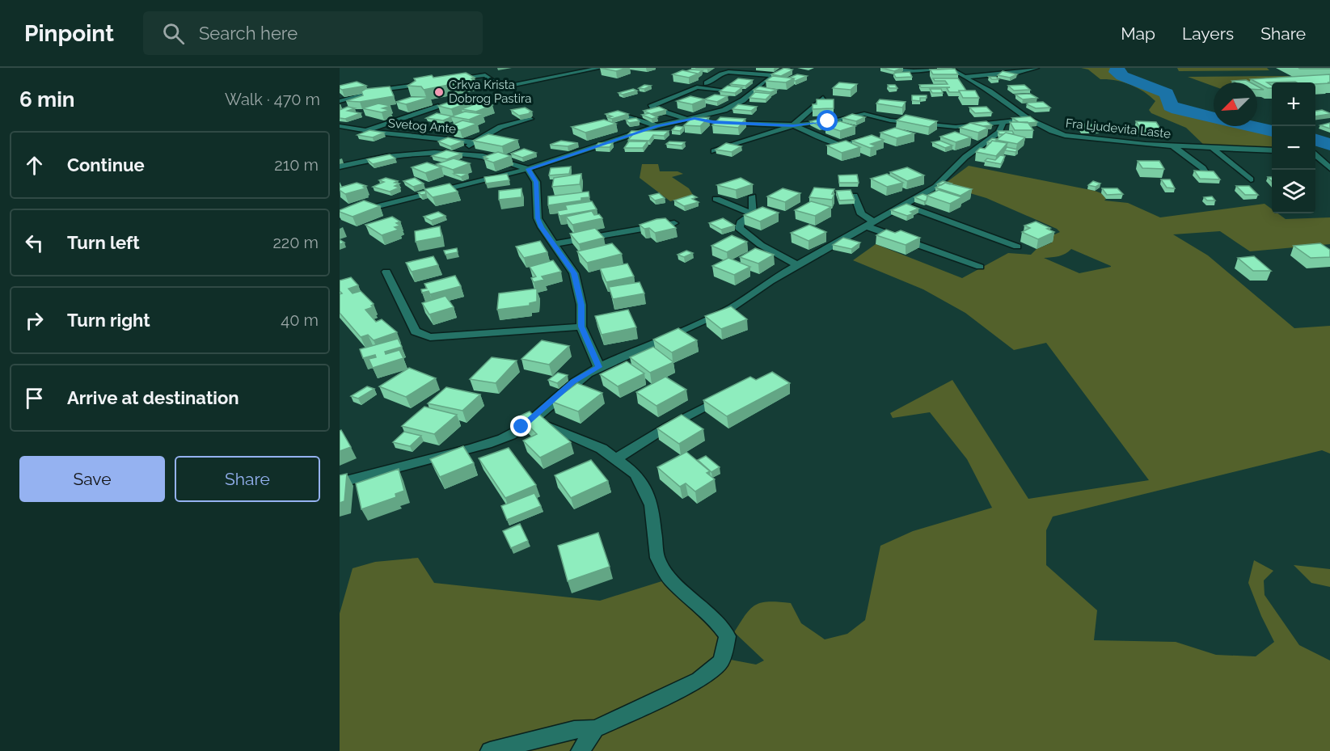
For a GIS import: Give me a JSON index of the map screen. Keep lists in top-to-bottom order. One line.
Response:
{"streets":{"street":["Svetog Ante","Fra Ljudevita Laste"]},"places":["Crkva Krista Dobrog Pastira"],"north":"bottom left","page":{"header":"Pinpoint","search":"Search here","nav":["Map","Layers","Share"],"heading":["6 min","Walk · 470 m"],"map_buttons":["+","−"],"list":[["Continue","210 m"],["Turn left","220 m"],["Turn right","40 m"],"Arrive at destination"],"buttons":["Save","Share"]}}
